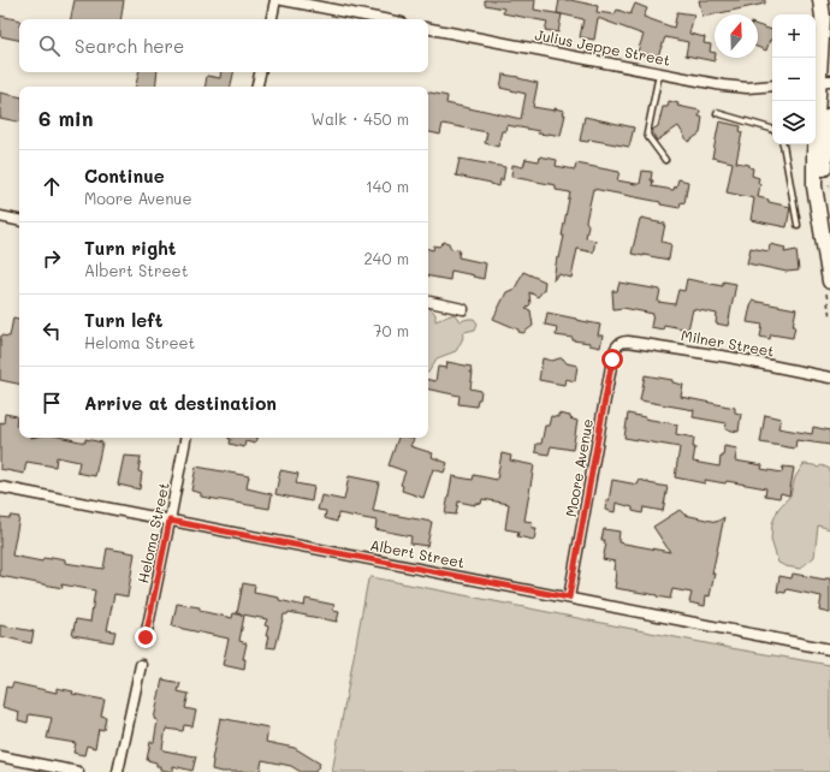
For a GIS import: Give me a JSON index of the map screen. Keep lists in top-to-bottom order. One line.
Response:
{"streets":{"street":["Julius Jeppe Street","Milner Street","Moore Avenue","Heloma Street","Albert Street"]},"crossings":[["Milner Street","Moore Avenue"],["Moore Avenue","Albert Street"],["Heloma Street","Albert Street"]],"north":"top","page":{"map_buttons":["+","−"],"search":"Search here","heading":["6 min","Walk · 450 m"],"list":[["Continue","Moore Avenue","140 m"],["Turn right","Albert Street","240 m"],["Turn left","Heloma Street","70 m"],"Arrive at destination"]}}
